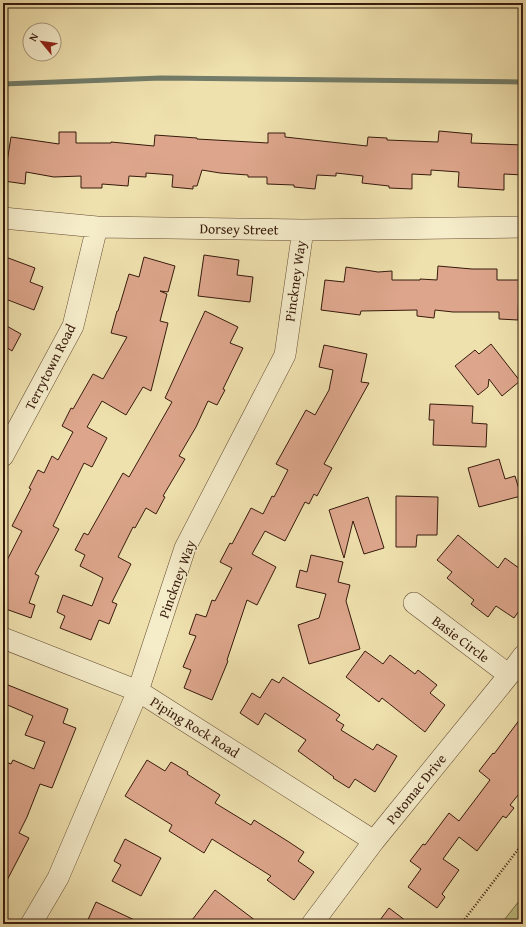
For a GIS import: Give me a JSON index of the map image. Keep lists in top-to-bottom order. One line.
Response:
{"streets":{"street":["Dorsey Street","Pinckney Way","Terrytown Road","Basie Circle","Piping Rock Road","Potomac Drive"]},"crossings":[["Dorsey Street","Pinckney Way"],["Dorsey Street","Terrytown Road"],["Pinckney Way","Piping Rock Road"],["Basie Circle","Potomac Drive"],["Piping Rock Road","Potomac Drive"]],"north":"top left"}
